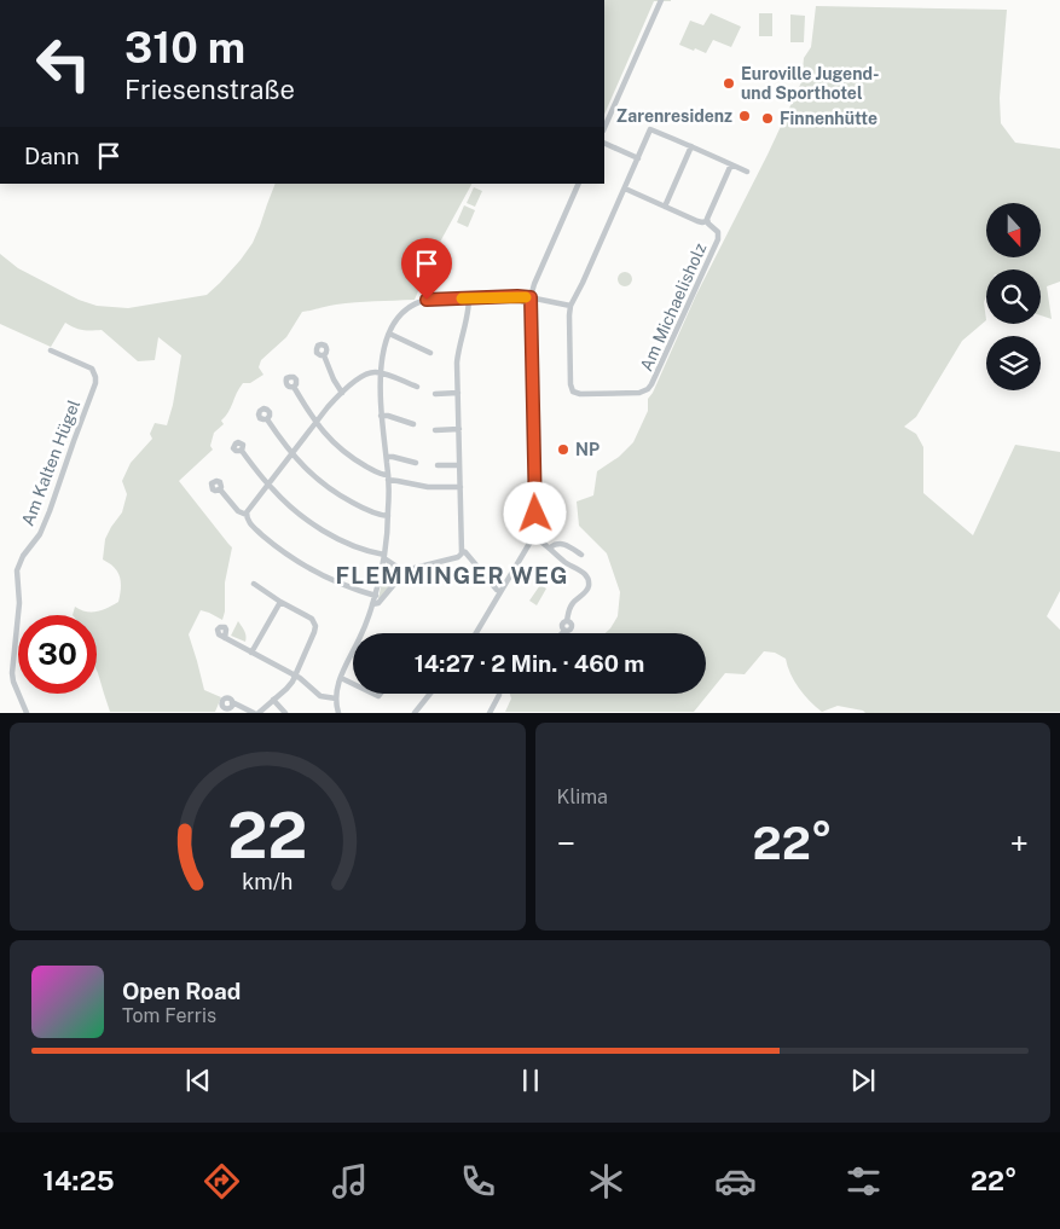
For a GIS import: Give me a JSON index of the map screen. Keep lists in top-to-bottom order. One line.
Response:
{"streets":{"street":["Am Michaelisholz","Am Kalten Hügel"]},"districts":["FLEMMINGER WEG"],"places":["Euroville Jugend- und Sporthotel","Zarenresidenz","Finnenhütte","NP"],"north":"bottom","page":{"turn":["310 m","Friesenstraße"],"then":"Dann","limit":"30","trip":"14:27 · 2 Min. · 460 m","tile":"Klima","heat":["−","22°","+"],"song":["Open Road","Tom Ferris"],"tabs":["14:25","22°"],"gauge":["22","km/h"]}}
